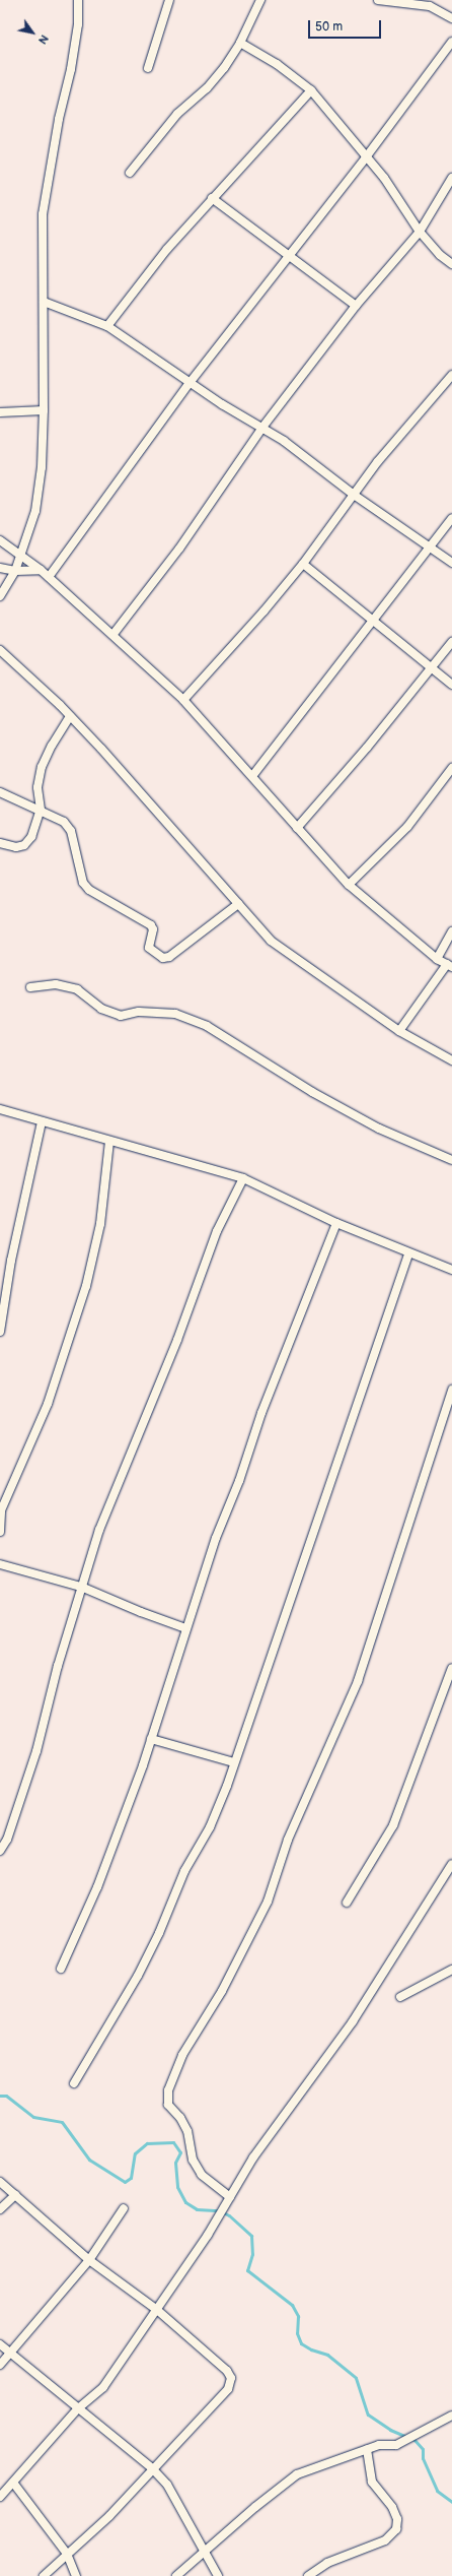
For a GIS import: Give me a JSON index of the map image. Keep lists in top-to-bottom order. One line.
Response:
{"scale_bar":"50 m","north":"bottom right"}
